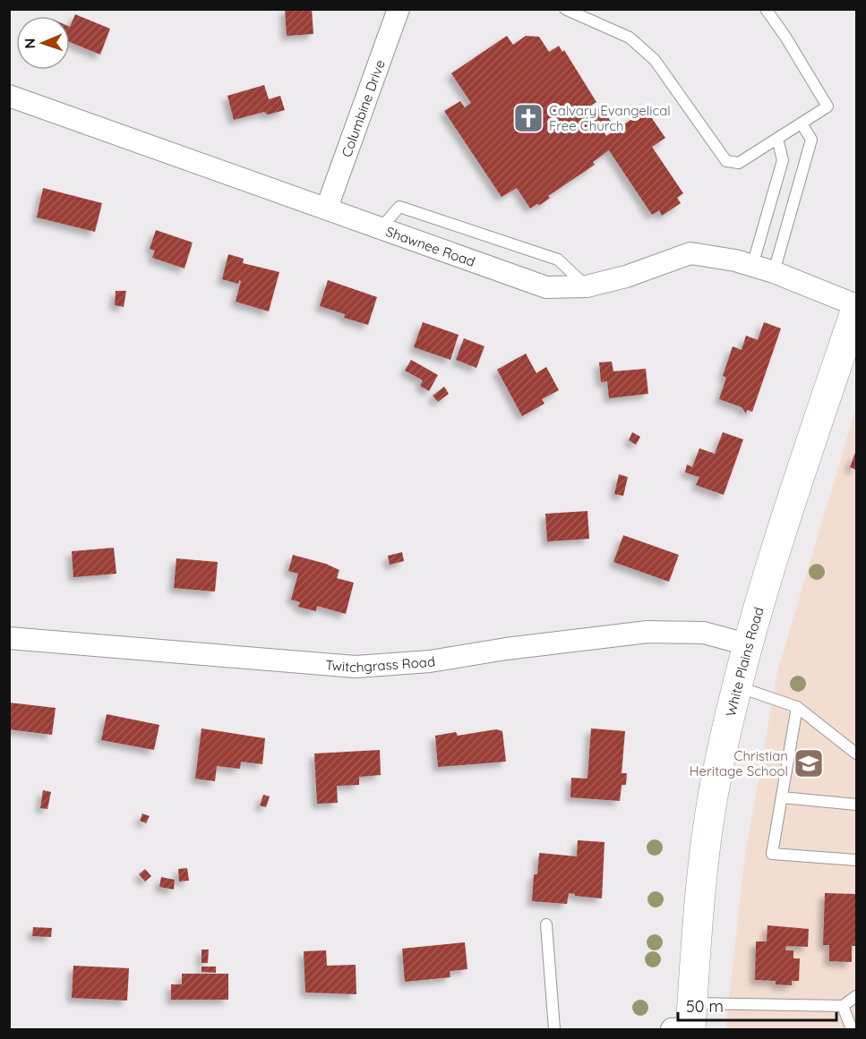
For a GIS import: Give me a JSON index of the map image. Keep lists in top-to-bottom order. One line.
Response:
{"streets":{"main road":["White Plains Road"],"street":["Columbine Drive","Shawnee Road","Twitchgrass Road"]},"crossings":[["Columbine Drive","Shawnee Road"],["Shawnee Road","White Plains Road"],["Twitchgrass Road","White Plains Road"]],"places":{"church":["Calvary Evangelical Free Church"],"school or university":["Christian Heritage School"]},"scale_bar":"50 m","north":"left"}
